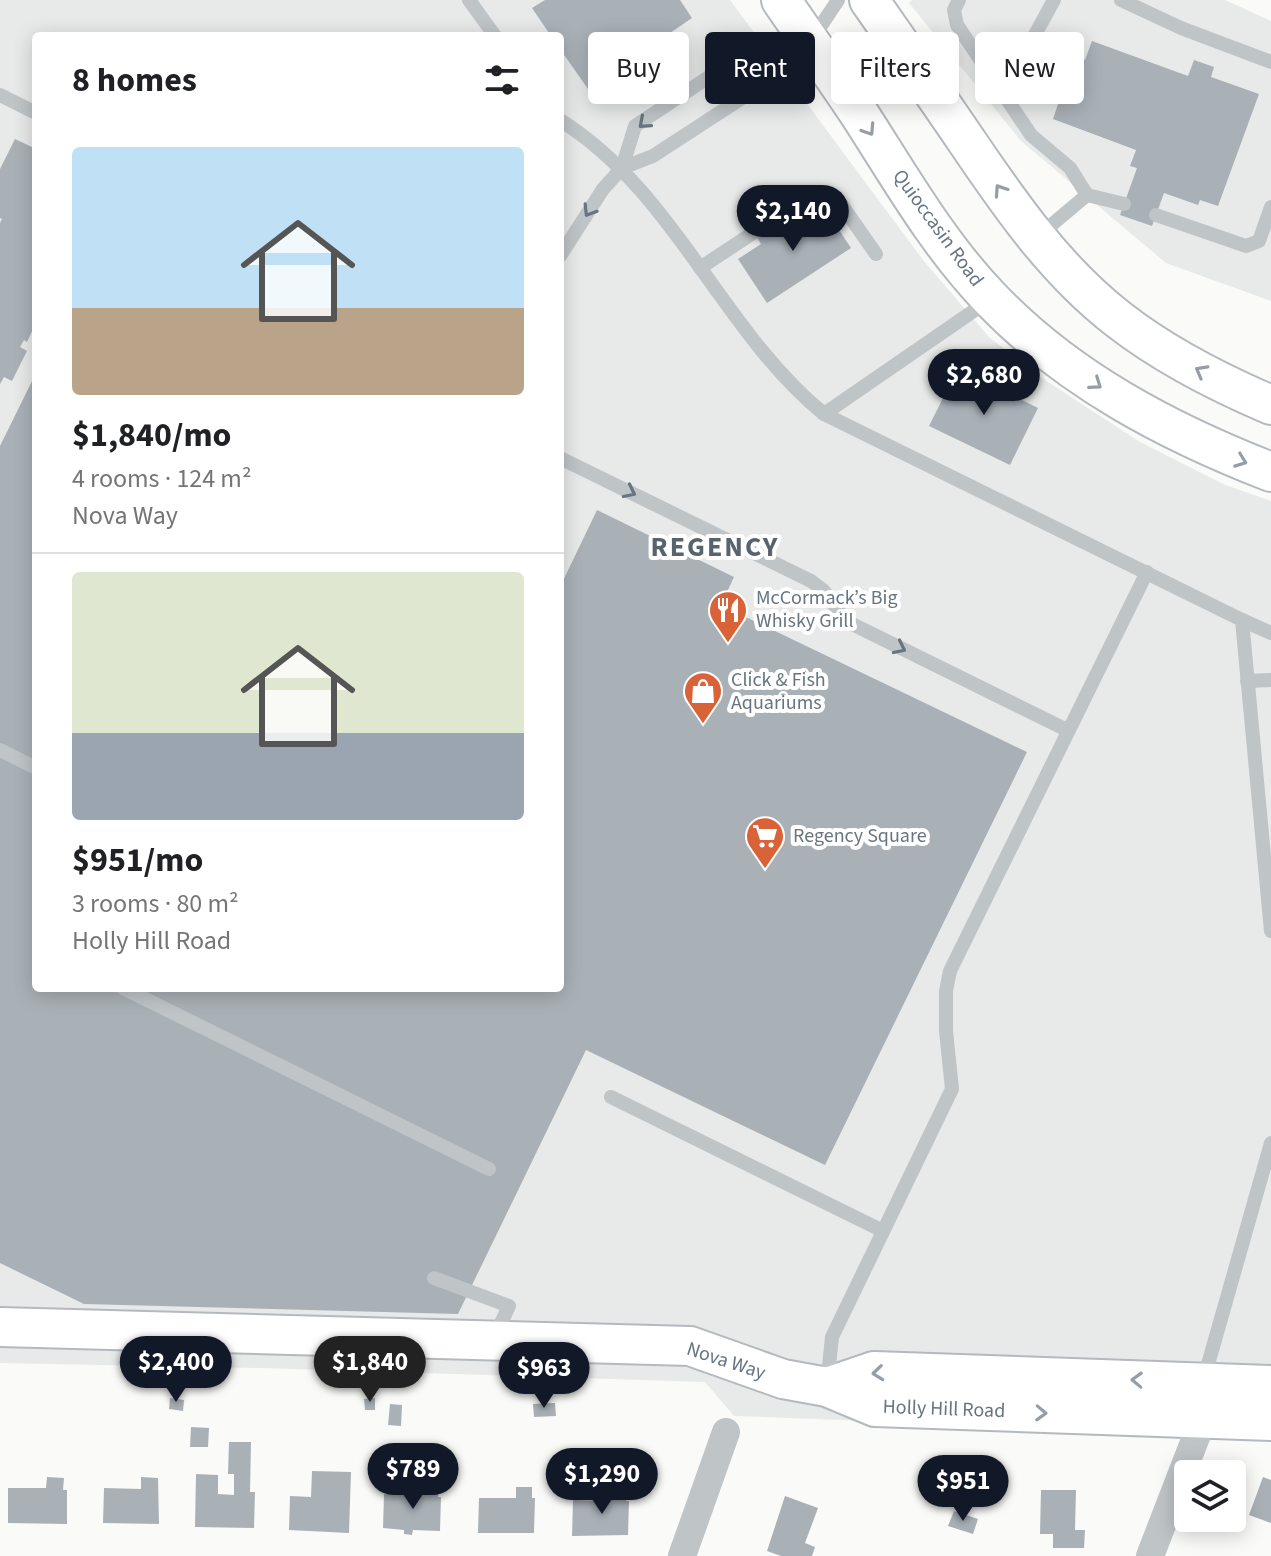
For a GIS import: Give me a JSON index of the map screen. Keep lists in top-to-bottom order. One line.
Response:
{"streets":{"street":["Quioccasin Road","Nova Way","Holly Hill Road"]},"crossings":[["Nova Way","Holly Hill Road"]],"districts":["REGENCY"],"places":{"restaurant":["McCormack’s Big Whisky Grill"],"shop":["Click & Fish Aquariums"],"supermarket":["Regency Square"]},"page":{"chip":["Buy","Rent","Filters","New"],"heading":"8 homes","list":[{"name":"$1,840/mo","note":"4 rooms · 124 m² · Nova Way"},{"name":"$951/mo","note":"3 rooms · 80 m² · Holly Hill Road"}],"price":["$2,140","$2,680","$2,400","$1,840","$963","$789","$1,290","$951"]}}
